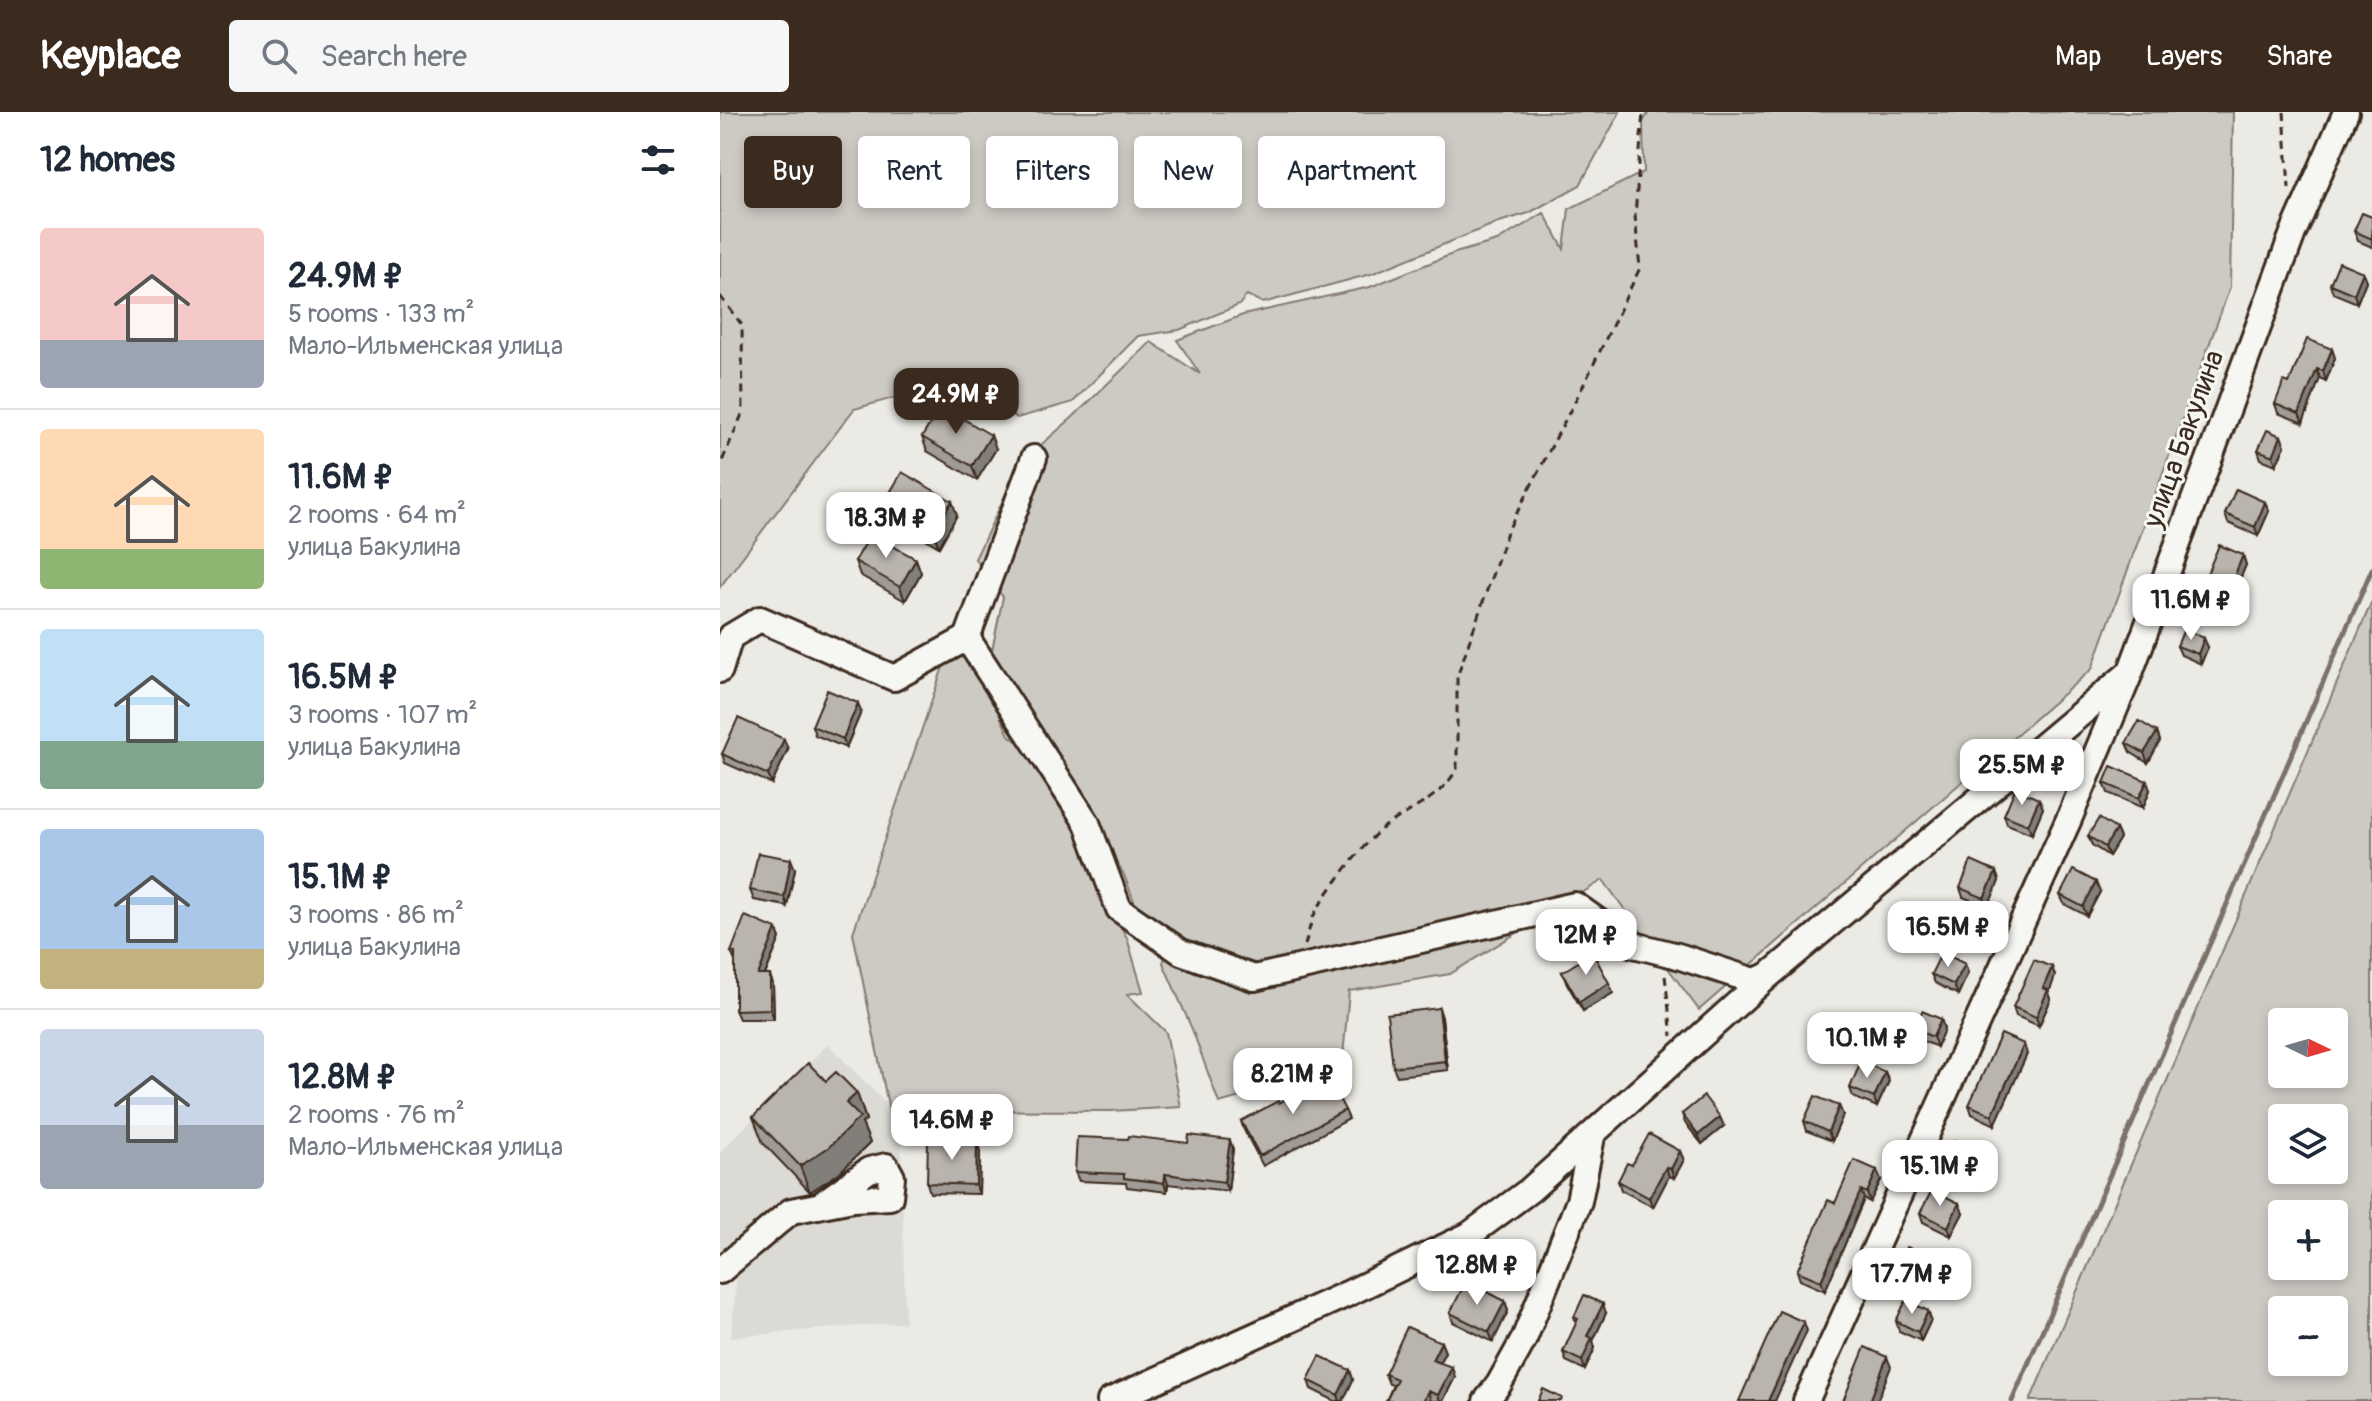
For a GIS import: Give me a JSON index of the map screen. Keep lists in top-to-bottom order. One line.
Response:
{"streets":{"street":["улица Бакулина"]},"north":"right","page":{"header":"Keyplace","search":"Search here","nav":["Map","Layers","Share"],"heading":"12 homes","chip":["Buy","Rent","Filters","New","Apartment"],"list":[{"name":"24.9M ₽","note":"5 rooms · 133 m² · Мало-Ильменская улица"},{"name":"11.6M ₽","note":"2 rooms · 64 m² · улица Бакулина"},{"name":"16.5M ₽","note":"3 rooms · 107 m² · улица Бакулина"},{"name":"15.1M ₽","note":"3 rooms · 86 m² · улица Бакулина"},{"name":"12.8M ₽","note":"2 rooms · 76 m² · Мало-Ильменская улица"}],"price":["24.9M ₽","18.3M ₽","11.6M ₽","25.5M ₽","16.5M ₽","12M ₽","10.1M ₽","8.21M ₽","14.6M ₽","15.1M ₽","12.8M ₽","17.7M ₽"],"map_buttons":["+","−"]}}
